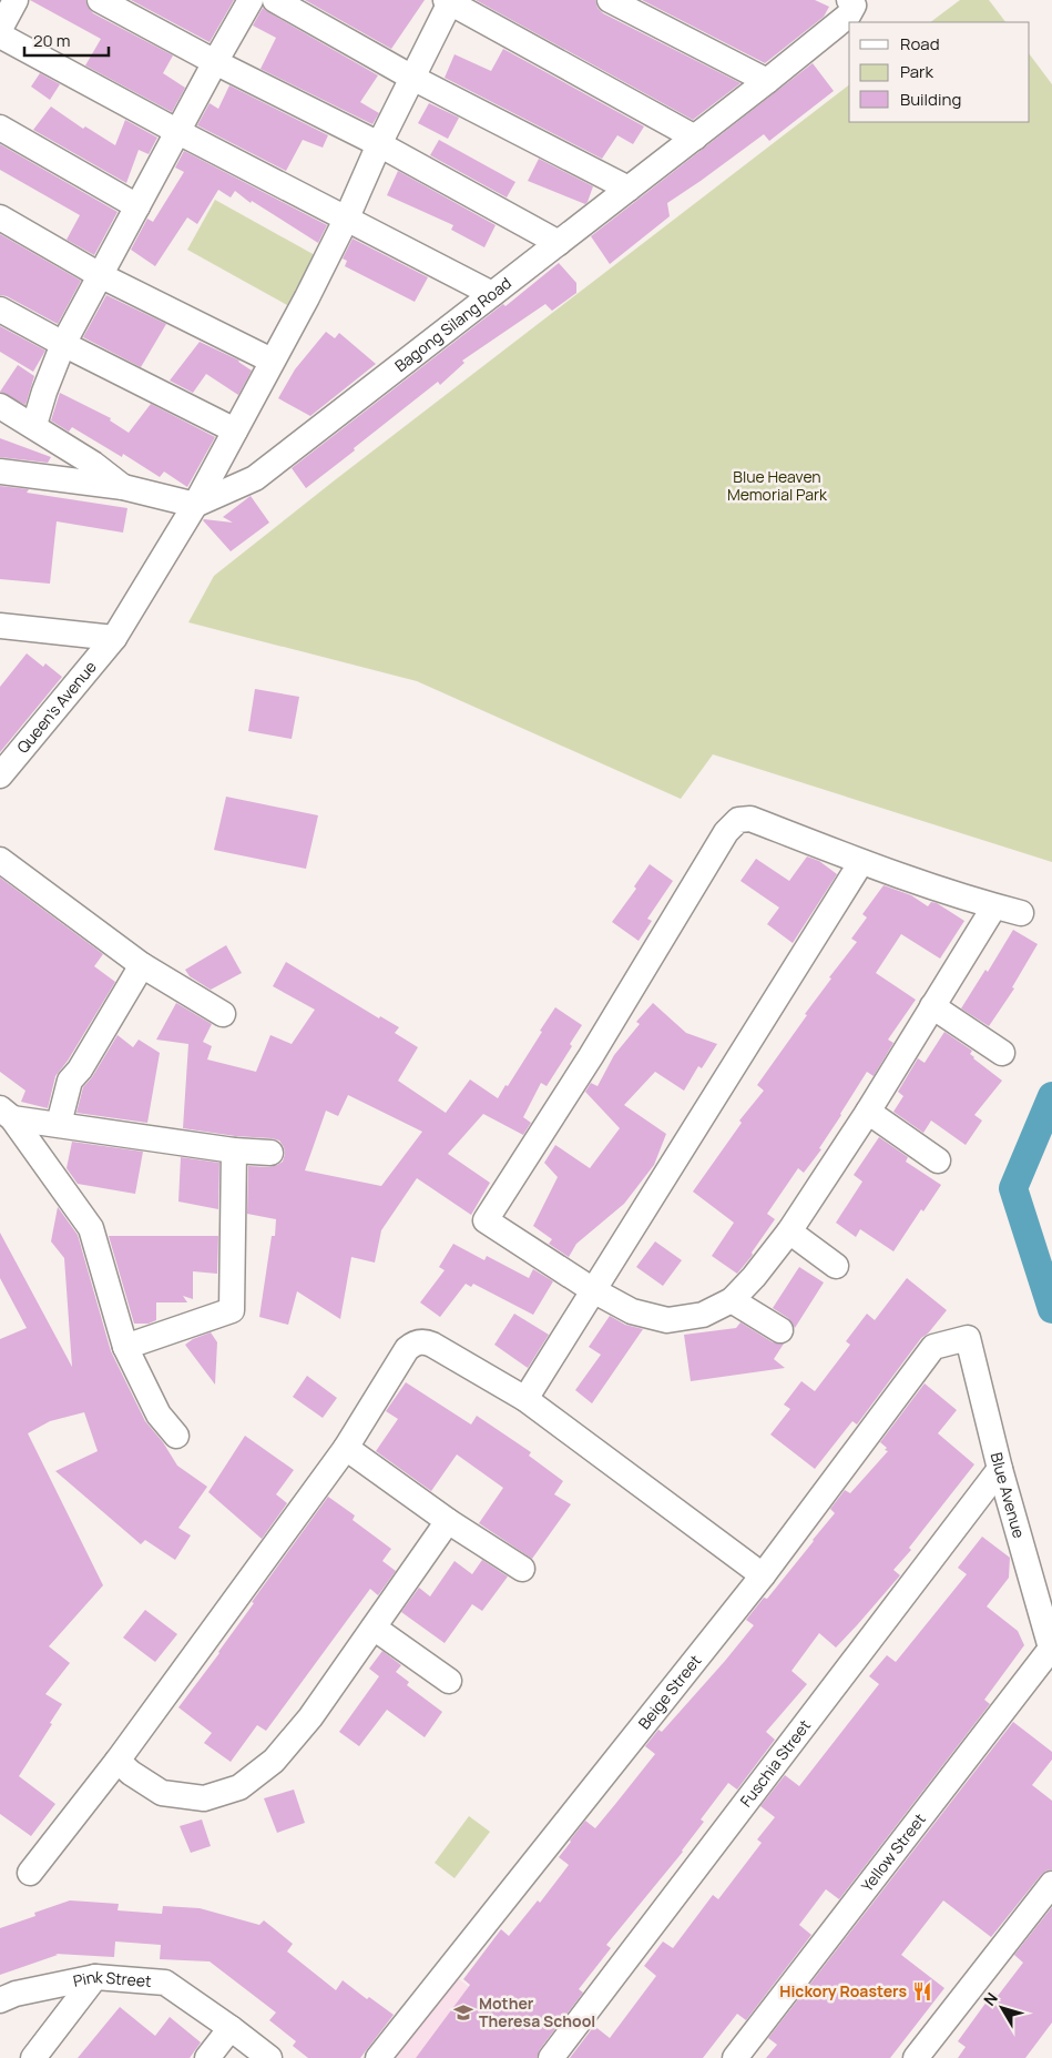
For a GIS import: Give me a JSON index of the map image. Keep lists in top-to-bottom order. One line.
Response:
{"streets":{"street":["Bagong Silang Road","Queen's Avenue","Blue Avenue","Beige Street","Fuschia Street","Yellow Street","Pink Street"]},"crossings":[["Bagong Silang Road","Queen's Avenue"],["Blue Avenue","Beige Street"],["Blue Avenue","Fuschia Street"],["Blue Avenue","Yellow Street"]],"parks":["Blue Heaven Memorial Park"],"places":{"restaurant":["Hickory Roasters"],"school or university":["Mother Theresa School"]},"legend":["Road","Park","Building"],"scale_bar":"20 m","north":"top left"}
